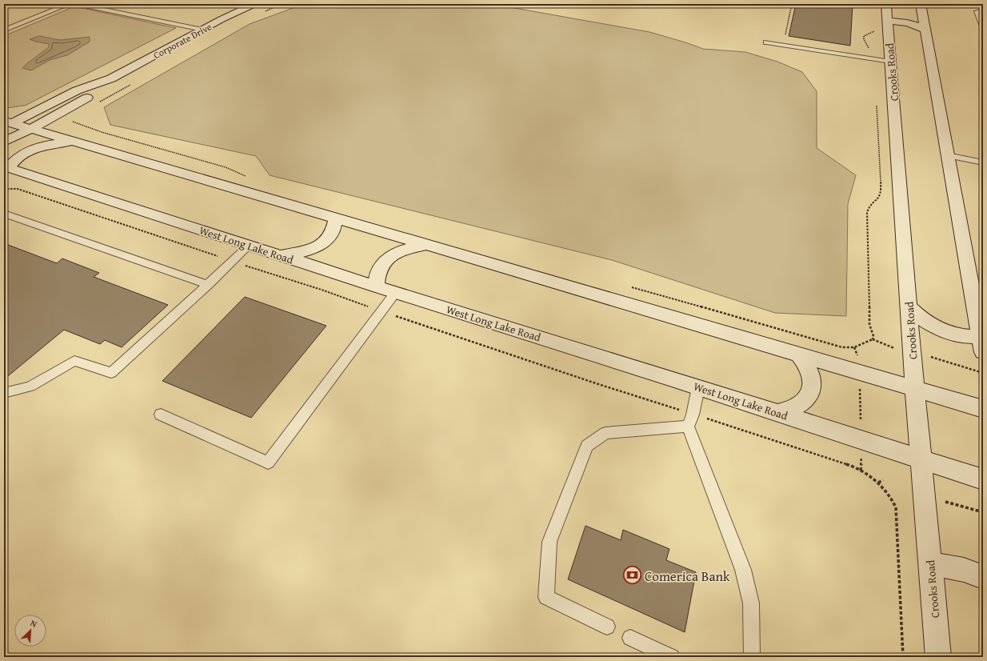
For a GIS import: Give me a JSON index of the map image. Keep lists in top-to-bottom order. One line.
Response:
{"streets":{"main road":["Corporate Drive","Crooks Road","West Long Lake Road"]},"crossings":[["Crooks Road","West Long Lake Road"]],"places":{"bank":["Comerica Bank"]},"north":"top right"}
